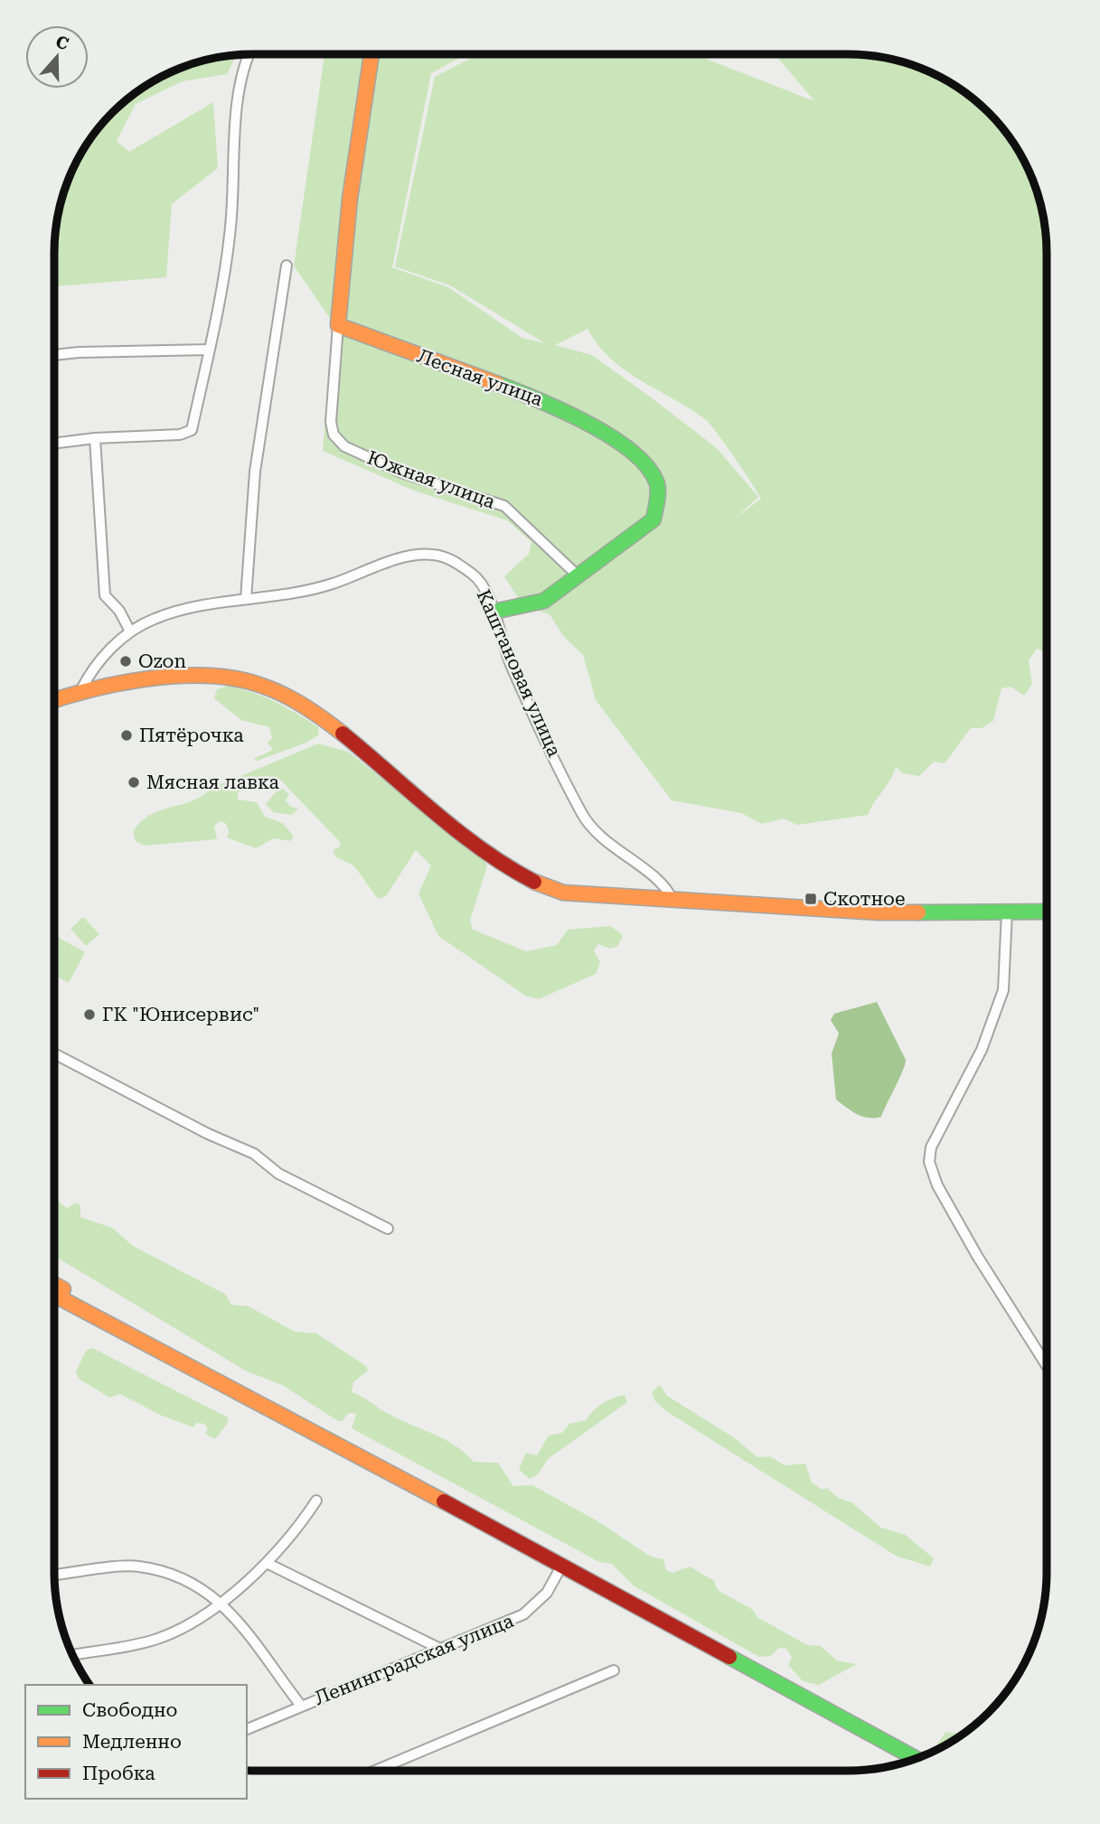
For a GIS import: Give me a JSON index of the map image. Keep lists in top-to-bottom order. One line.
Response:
{"streets":{"main road":["Лесная улица"],"street":["Южная улица","Каштановая улица","Ленинградская улица"]},"crossings":[["Лесная улица","Южная улица"],["Лесная улица","Каштановая улица"]],"places":{"other":["Ozon","Пятёрочка","Мясная лавка","ГК \"Юнисервис\""],"transit":["Скотное"]},"legend":["Свободно","Медленно","Пробка"],"north":"top"}
